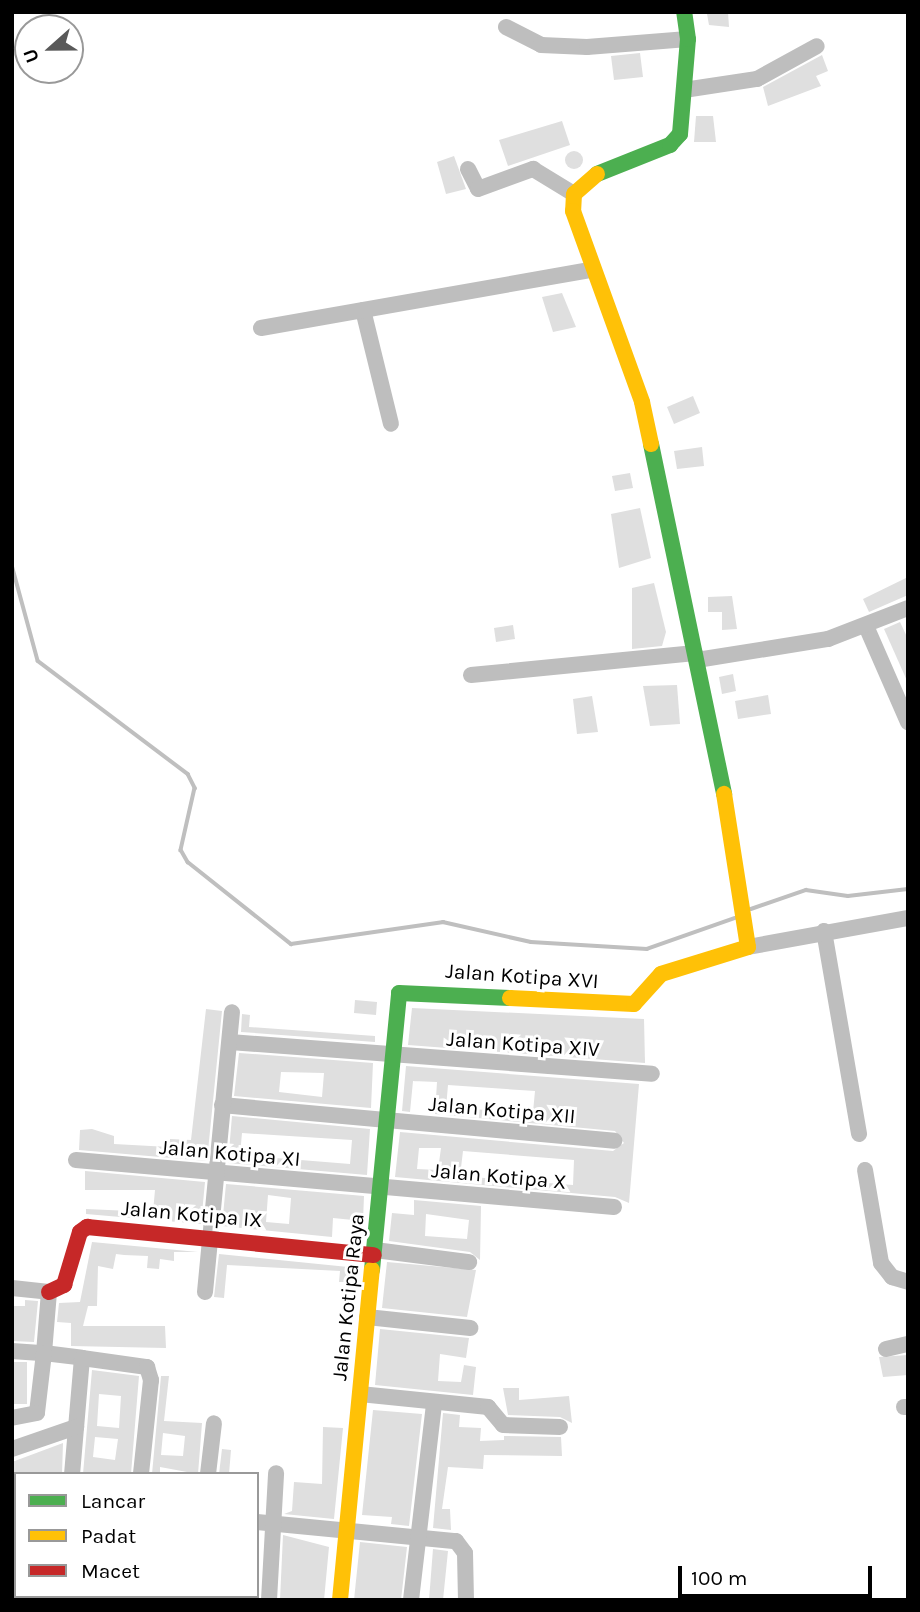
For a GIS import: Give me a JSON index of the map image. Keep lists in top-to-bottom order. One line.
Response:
{"streets":{"street":["Jalan Kotipa XVI","Jalan Kotipa XIV","Jalan Kotipa XII","Jalan Kotipa XI","Jalan Kotipa X","Jalan Kotipa IX","Jalan Kotipa Raya"]},"crossings":[["Jalan Kotipa XVI","Jalan Kotipa Raya"],["Jalan Kotipa XIV","Jalan Kotipa Raya"],["Jalan Kotipa XII","Jalan Kotipa Raya"],["Jalan Kotipa XI","Jalan Kotipa X"],["Jalan Kotipa XI","Jalan Kotipa Raya"],["Jalan Kotipa X","Jalan Kotipa Raya"],["Jalan Kotipa IX","Jalan Kotipa Raya"]],"legend":["Lancar","Padat","Macet"],"scale_bar":"100 m","north":"left"}
